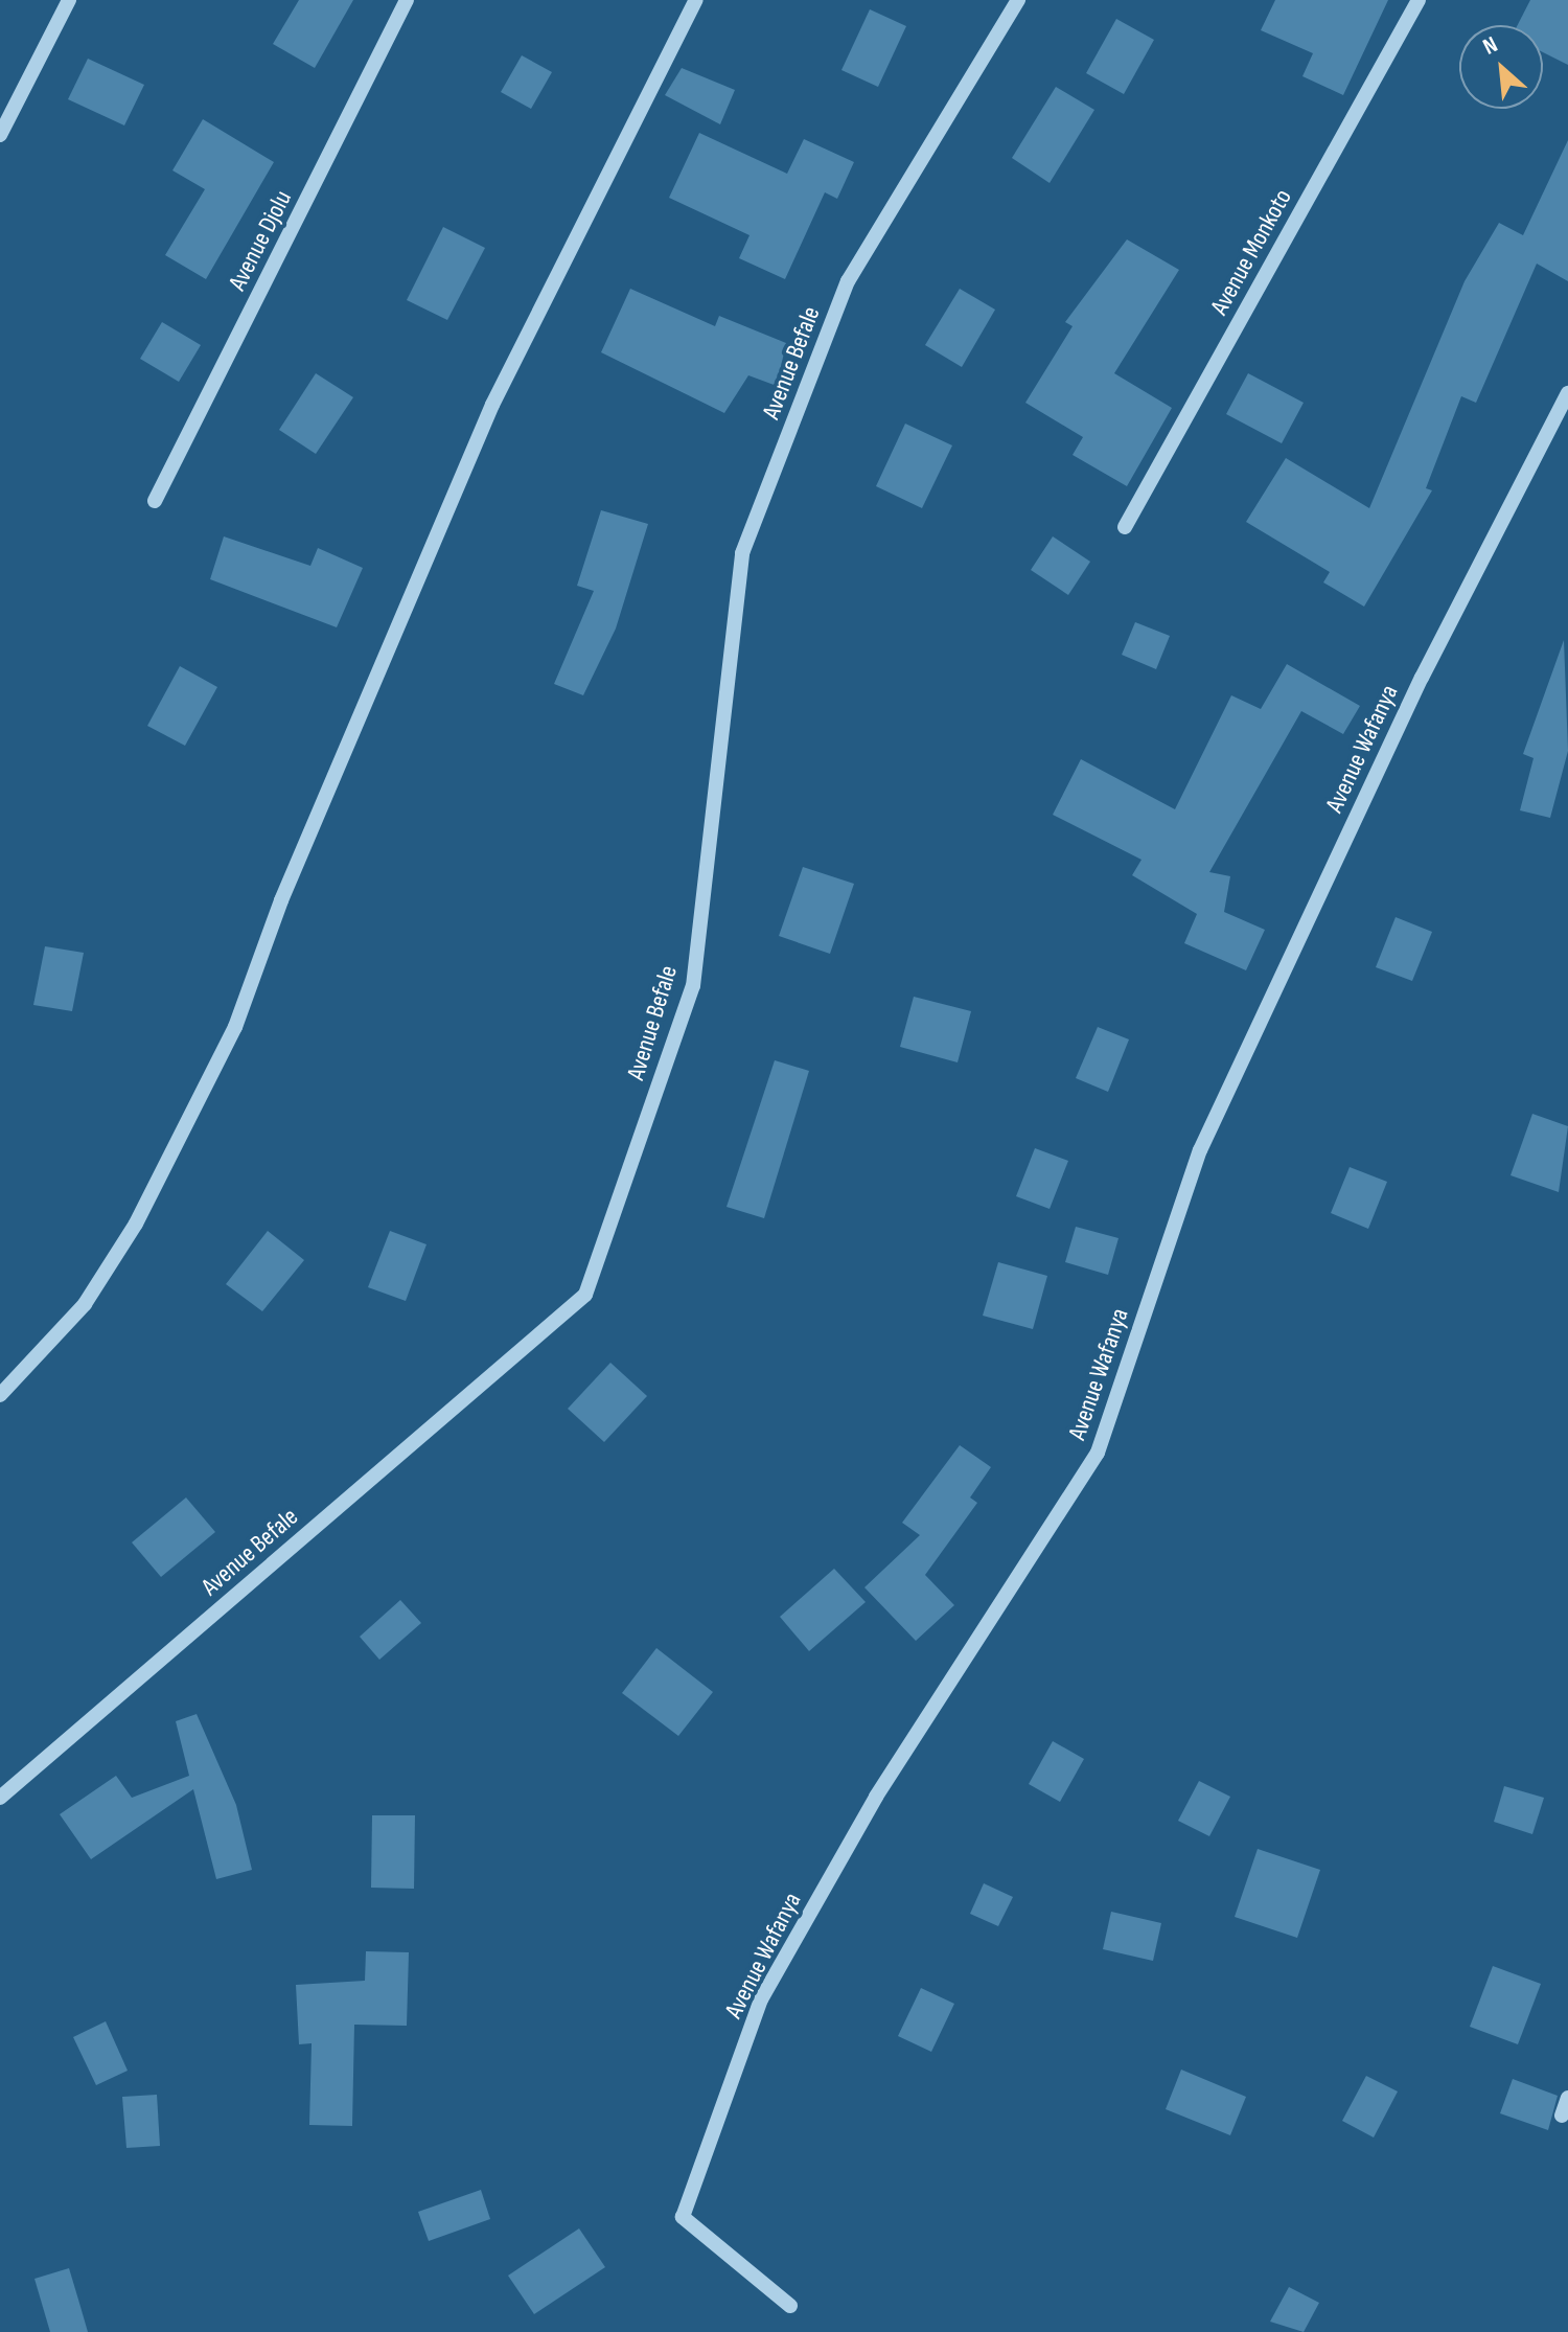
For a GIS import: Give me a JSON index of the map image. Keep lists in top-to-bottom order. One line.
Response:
{"streets":{"street":["Avenue Djolu","Avenue Monkoto","Avenue Befale","Avenue Wafanya"]},"north":"top left"}
